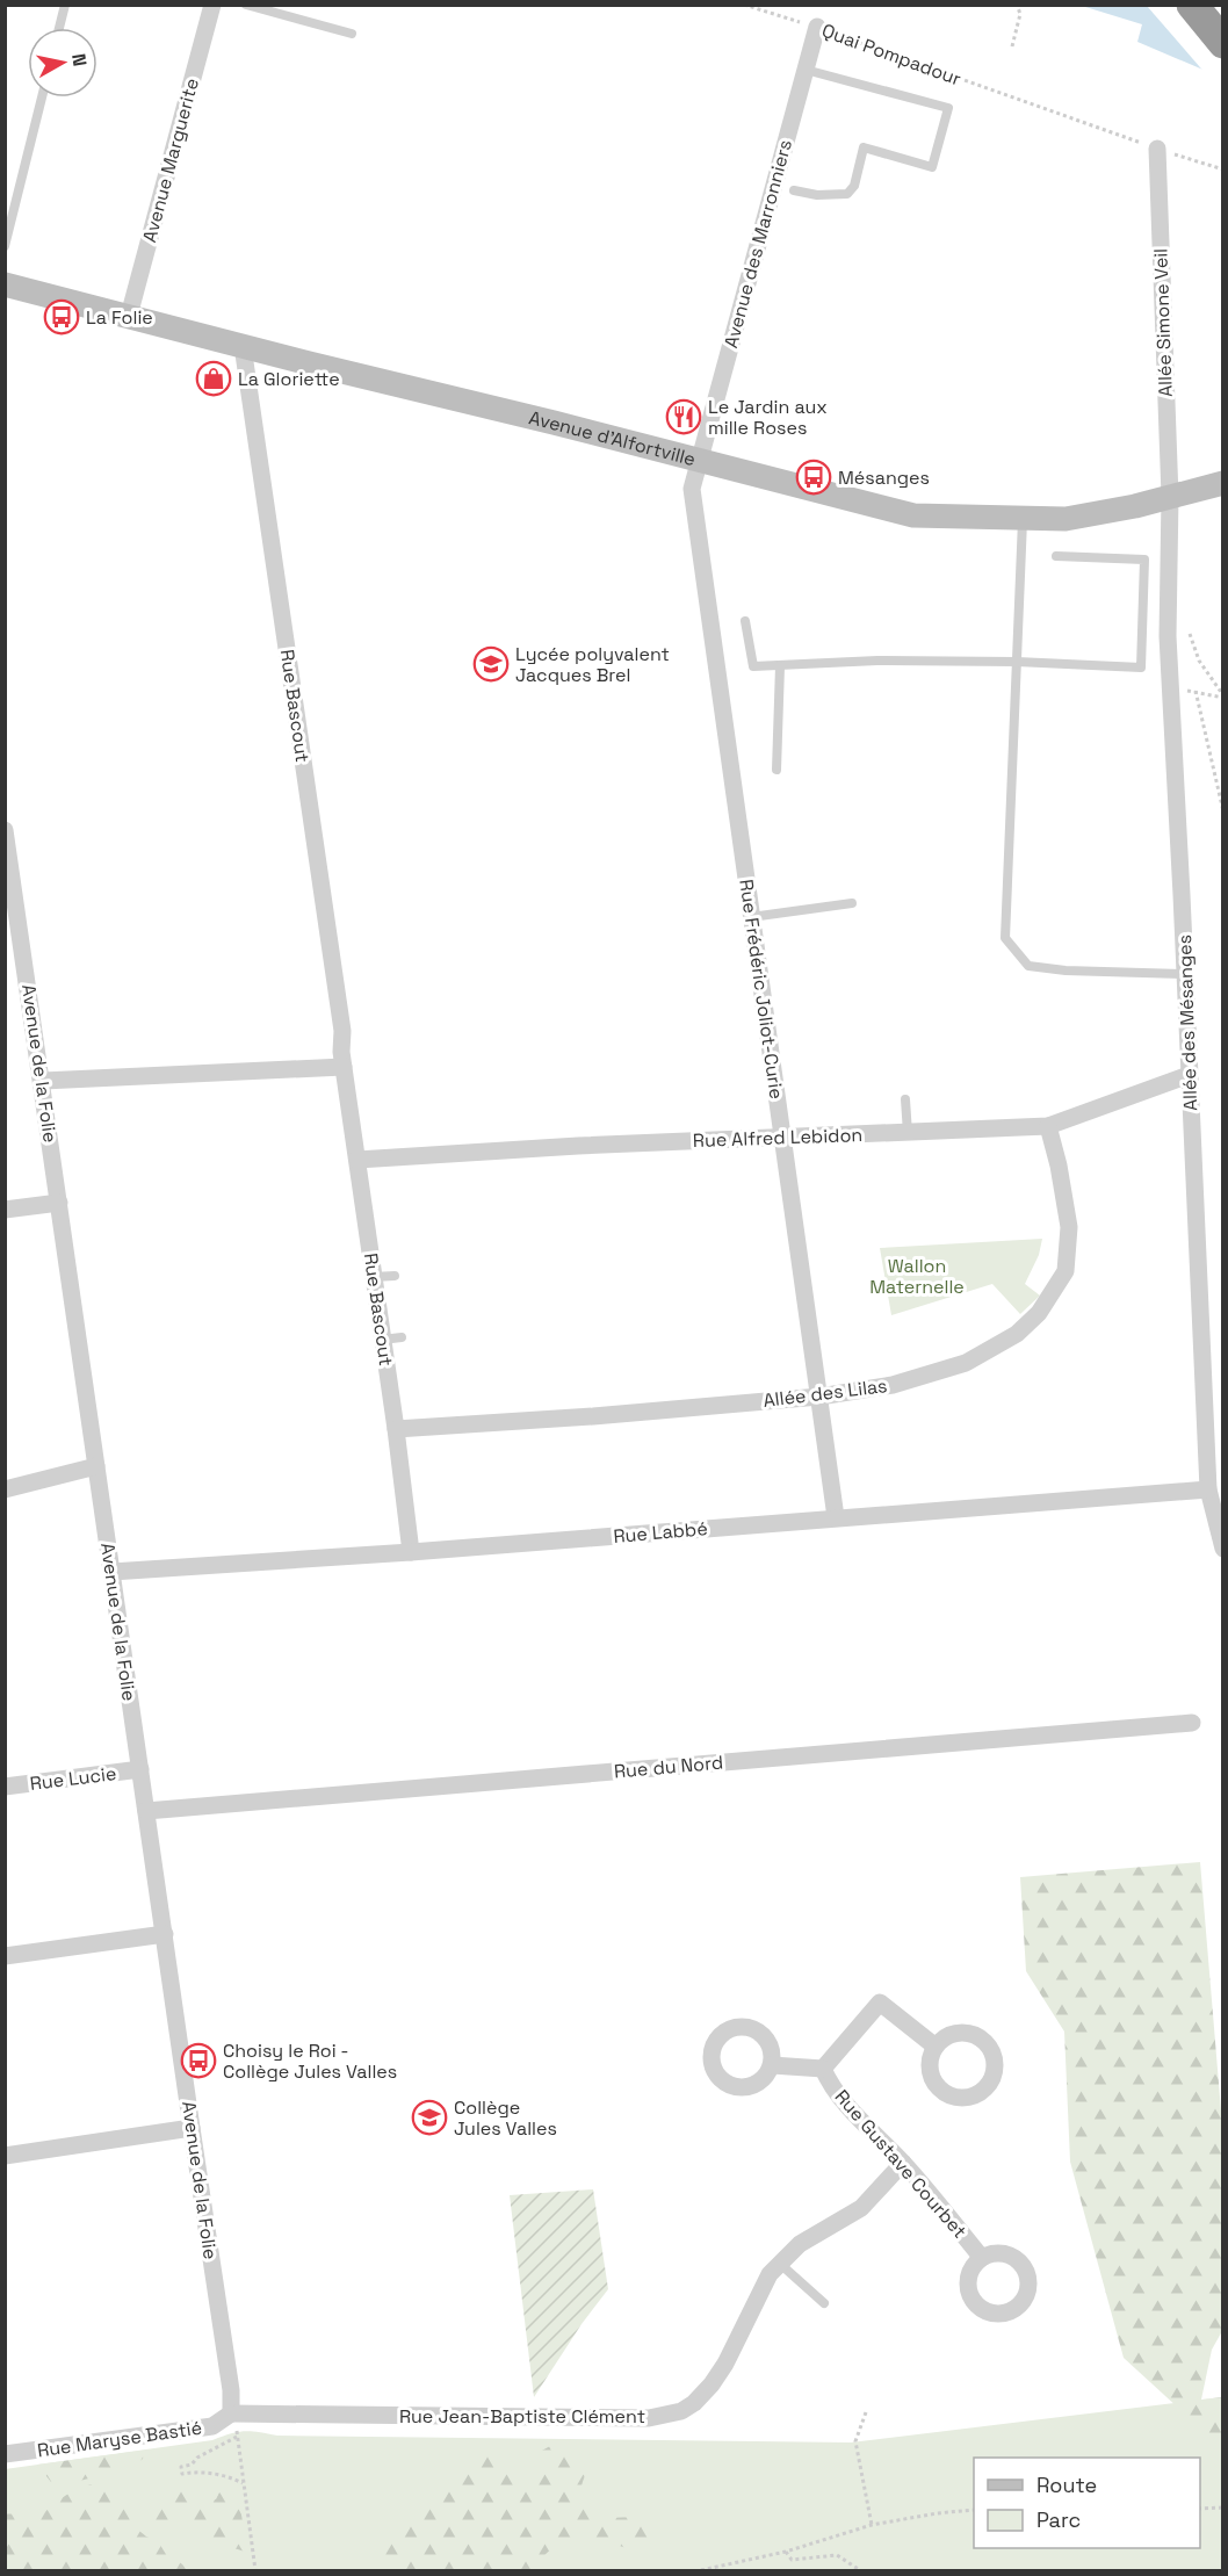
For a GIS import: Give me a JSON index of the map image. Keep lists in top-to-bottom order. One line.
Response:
{"streets":{"main road":["Avenue d'Alfortville"],"street":["Avenue Marguerite","Avenue des Marronniers","Allée Simone Veil","Rue Bascout","Rue Frédéric Joliot-Curie","Allée des Mésanges","Avenue de la Folie","Rue Alfred Lebidon","Allée des Lilas","Rue Labbé","Rue du Nord","Rue Lucie","Rue Gustave Courbet","Rue Jean-Baptiste Clément","Rue Maryse Bastié"],"path":["Quai Pompadour"]},"crossings":[["Quai Pompadour","Avenue des Marronniers"],["Quai Pompadour","Allée Simone Veil"],["Avenue Marguerite","Avenue d'Alfortville"],["Avenue des Marronniers","Avenue d'Alfortville"],["Avenue des Marronniers","Rue Frédéric Joliot-Curie"],["Allée Simone Veil","Avenue d'Alfortville"],["Allée Simone Veil","Allée des Mésanges"],["Avenue d'Alfortville","Rue Bascout"],["Avenue d'Alfortville","Rue Frédéric Joliot-Curie"],["Avenue d'Alfortville","Allée des Mésanges"],["Rue Bascout","Rue Alfred Lebidon"],["Rue Bascout","Allée des Lilas"],["Rue Bascout","Rue Labbé"],["Rue Frédéric Joliot-Curie","Rue Alfred Lebidon"],["Rue Frédéric Joliot-Curie","Allée des Lilas"],["Rue Frédéric Joliot-Curie","Rue Labbé"],["Allée des Mésanges","Rue Alfred Lebidon"],["Allée des Mésanges","Rue Labbé"],["Avenue de la Folie","Rue Labbé"],["Avenue de la Folie","Rue du Nord"],["Avenue de la Folie","Rue Lucie"],["Avenue de la Folie","Rue Jean-Baptiste Clément"],["Avenue de la Folie","Rue Maryse Bastié"],["Rue Alfred Lebidon","Allée des Lilas"],["Rue Gustave Courbet","Rue Jean-Baptiste Clément"],["Rue Jean-Baptiste Clément","Rue Maryse Bastié"]],"parks":["Wallon Maternelle"],"places":{"bus stop":["La Folie","Mésanges","Choisy le Roi - Collège Jules Valles"],"shop":["La Gloriette"],"restaurant":["Le Jardin aux mille Roses"],"school or university":["Lycée polyvalent Jacques Brel","Collège Jules Valles"]},"legend":["Route","Parc"],"north":"right"}
